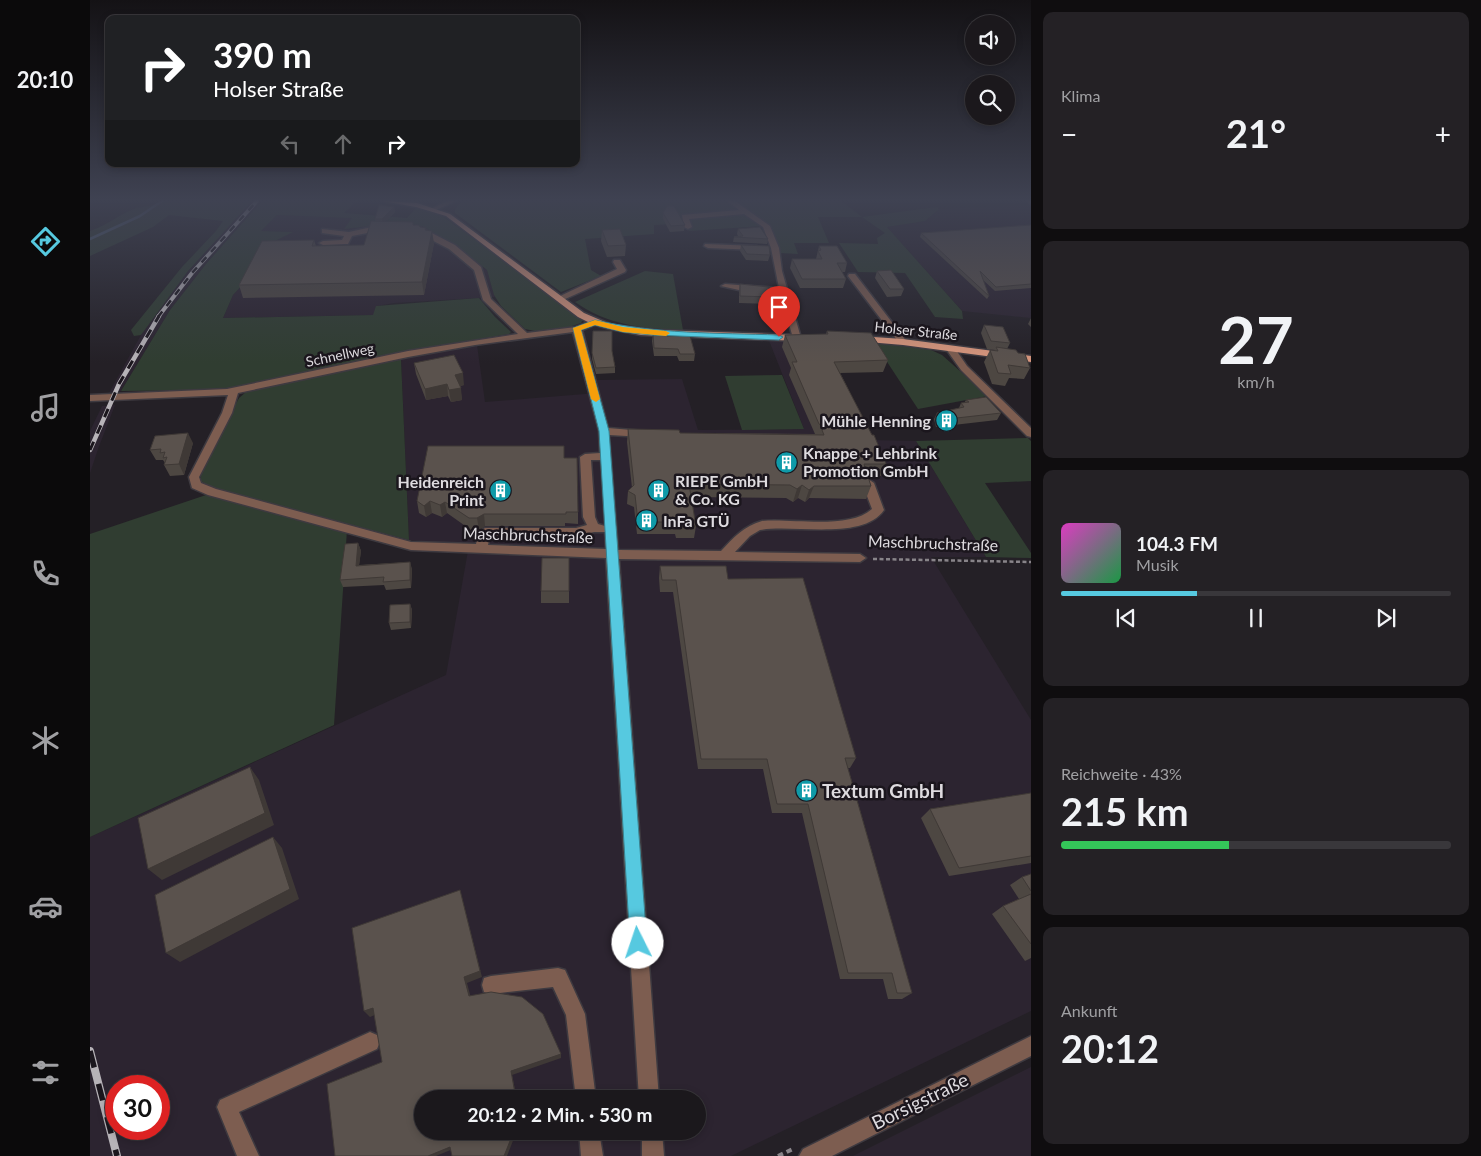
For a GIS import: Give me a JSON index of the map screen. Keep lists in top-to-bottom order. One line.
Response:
{"streets":{"main road":["Holser Straße"],"street":["Schnellweg","Maschbruchstraße","Borsigstraße"]},"crossings":[["Schnellweg","Maschbruchstraße"]],"places":{"building":["Mühle Henning","Knappe + Lehbrink Promotion GmbH","RIEPE GmbH & Co. KG","Heidenreich Print","InFa GTÜ","Textum GmbH"]},"page":{"tabs":"20:10","tile":["Klima",["27","km/h"],["Reichweite · 43%","215 km"],["Ankunft","20:12"]],"turn":["390 m","Holser Straße"],"heat":["−","21°","+"],"song":["104.3 FM","Musik"],"limit":"30","trip":"20:12 · 2 Min. · 530 m"}}
